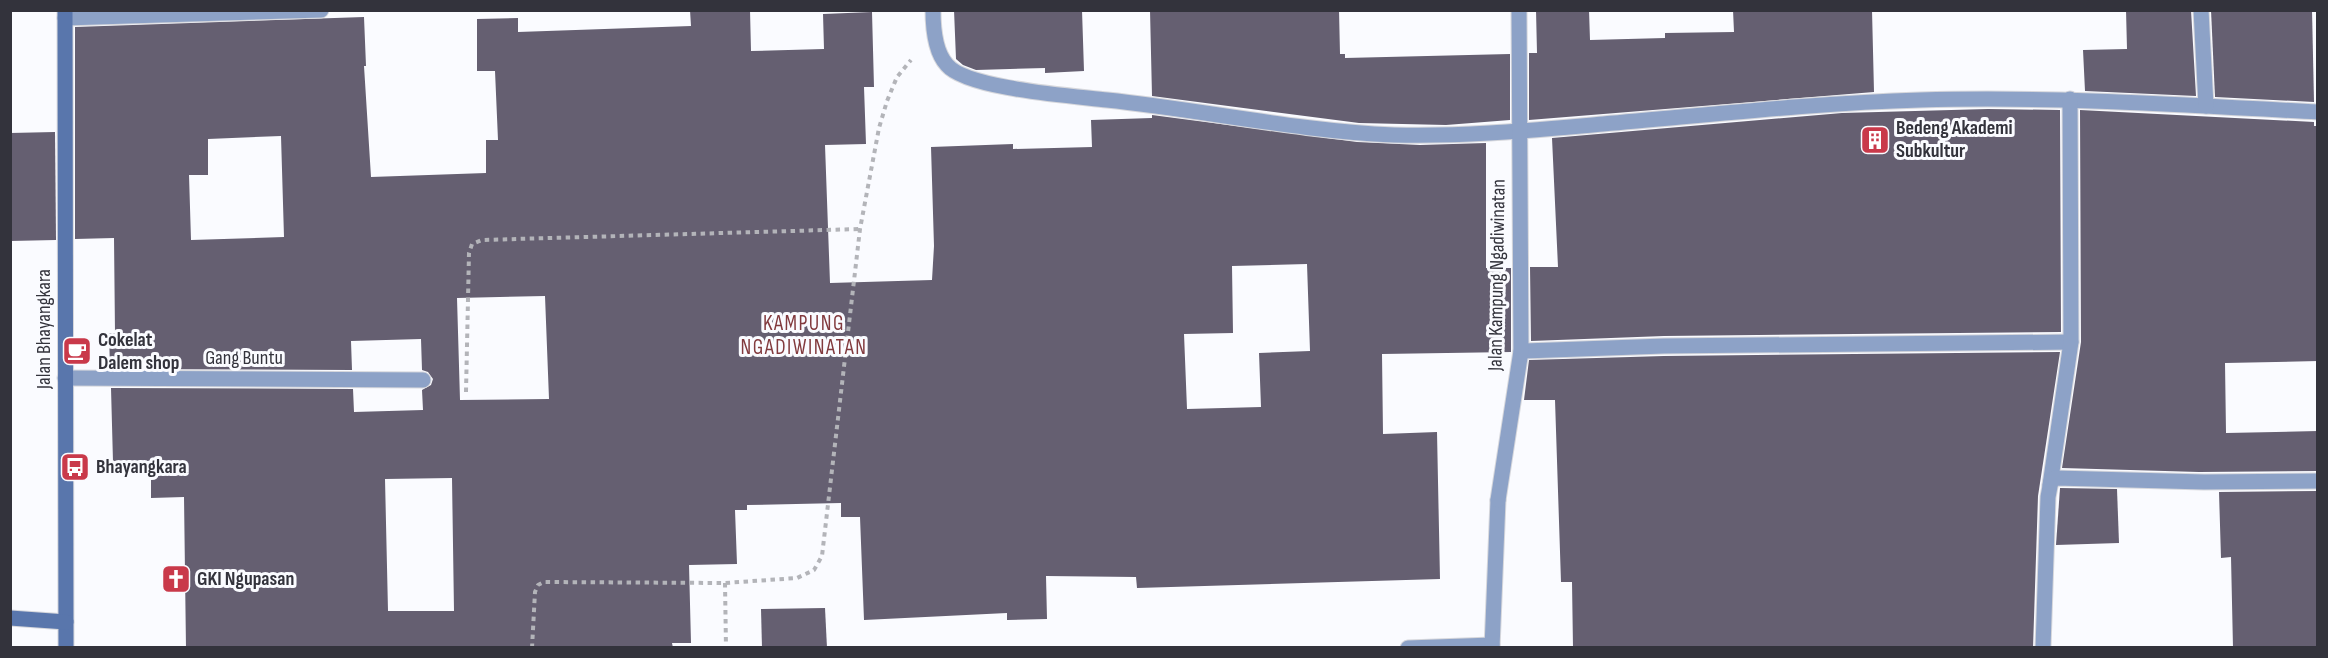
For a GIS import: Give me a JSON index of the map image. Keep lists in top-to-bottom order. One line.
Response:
{"streets":{"street":["Jalan Kampung Ngadiwinatan","Jalan Bhayangkara","Gang Buntu"]},"crossings":[["Jalan Bhayangkara","Gang Buntu"]],"districts":["KAMPUNG NGADIWINATAN"],"places":{"building":["Bedeng Akademi Subkultur"],"cafe":["Cokelat Dalem shop"],"bus stop":["Bhayangkara"],"church":["GKI Ngupasan"]}}
